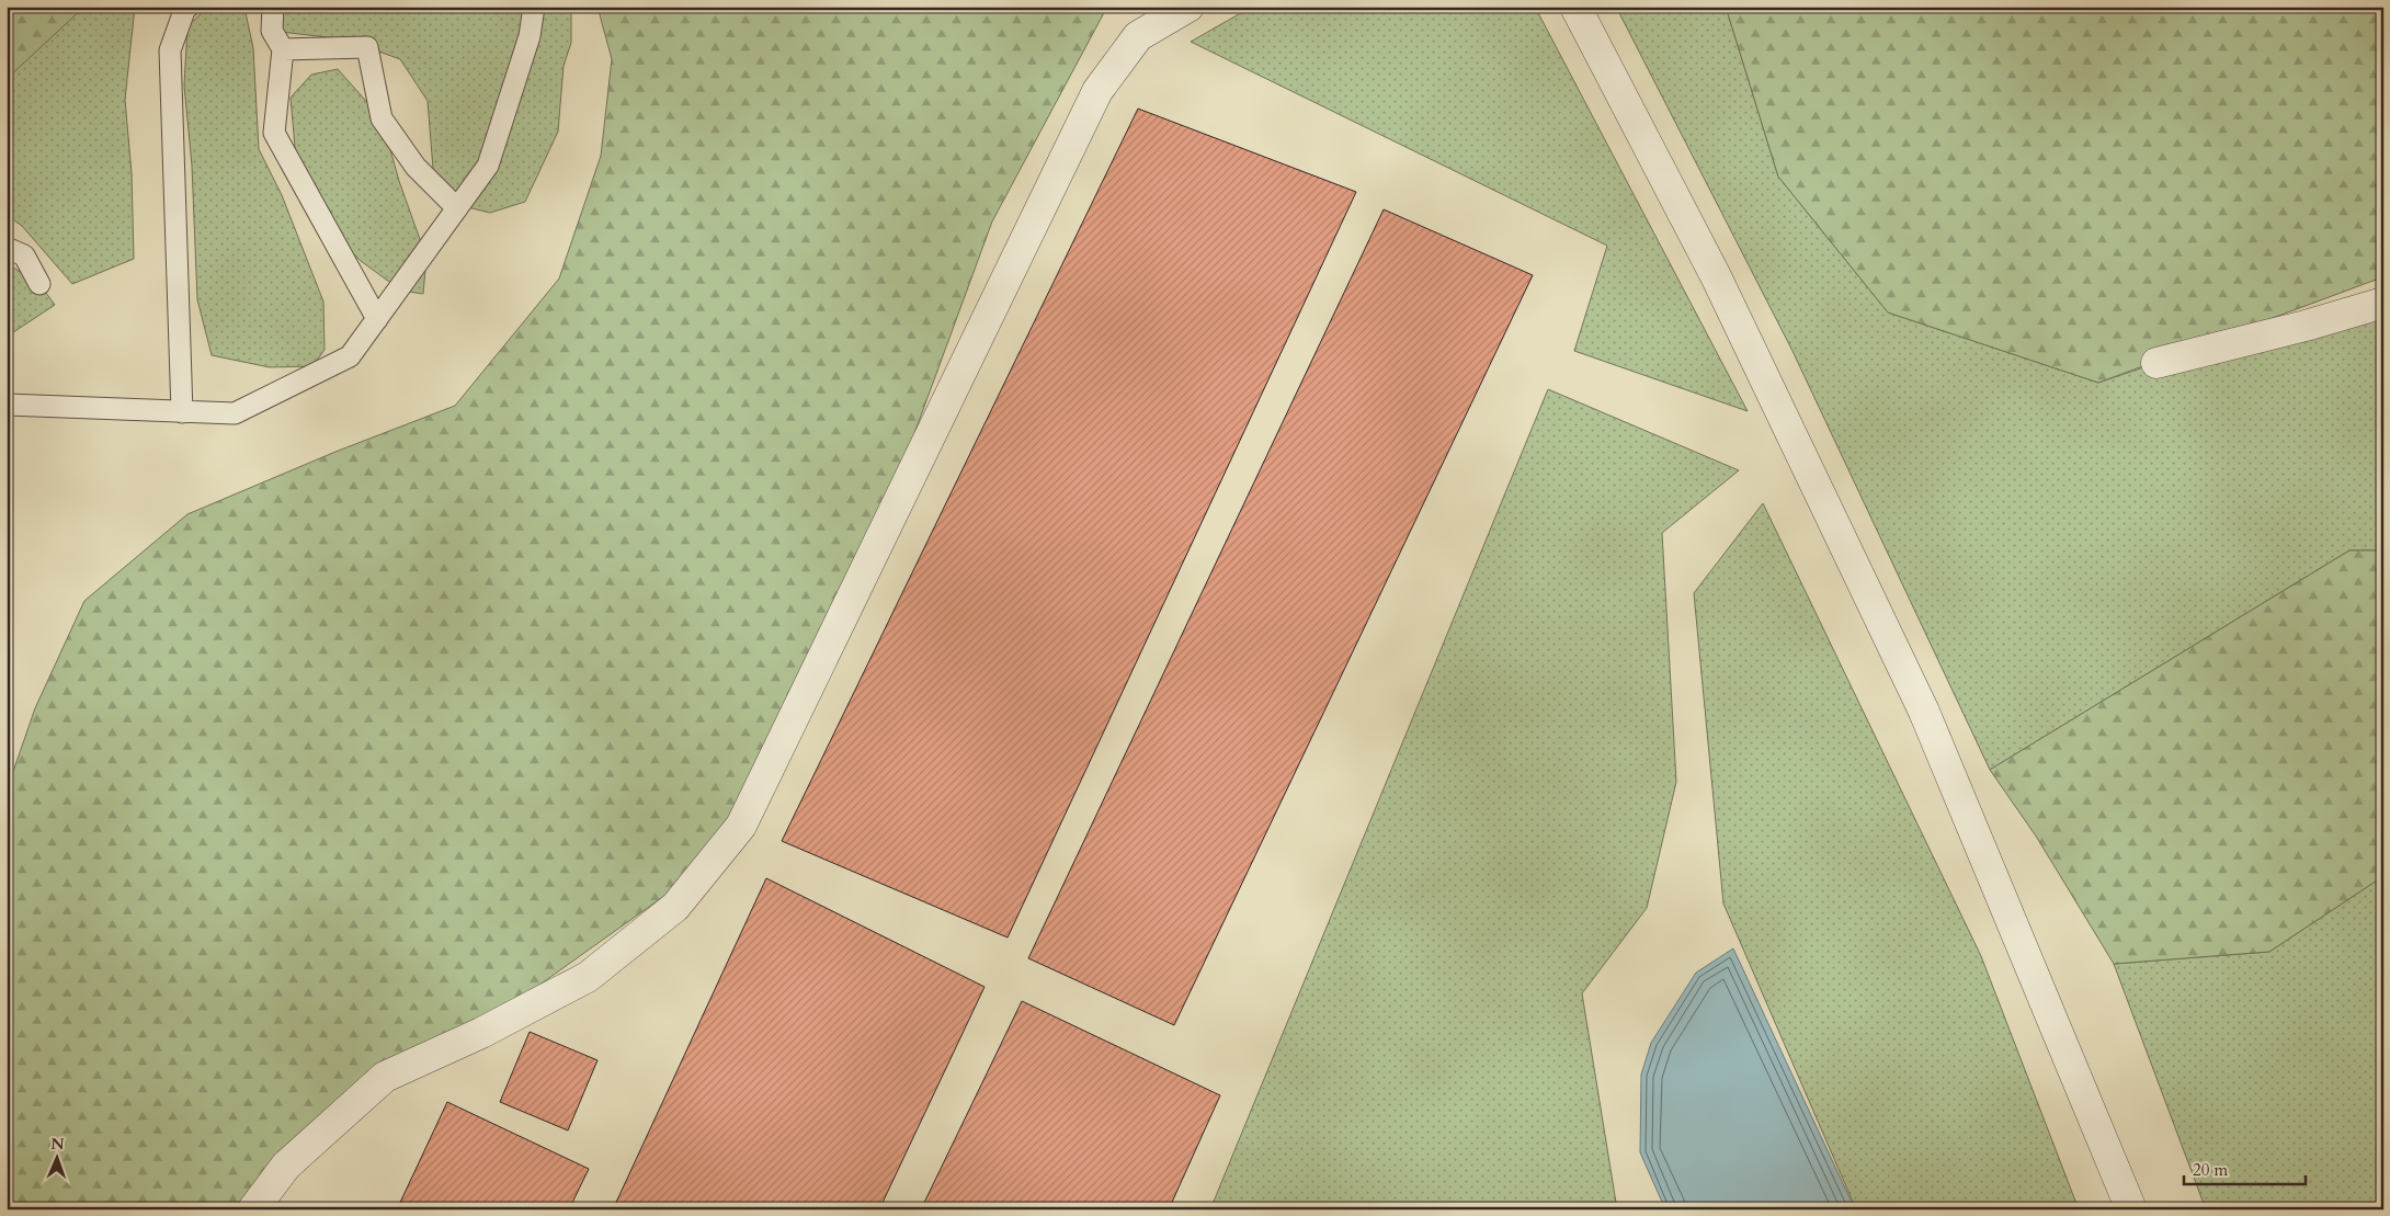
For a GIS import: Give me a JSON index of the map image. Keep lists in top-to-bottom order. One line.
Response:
{"scale_bar":"20 m","north":"top"}
